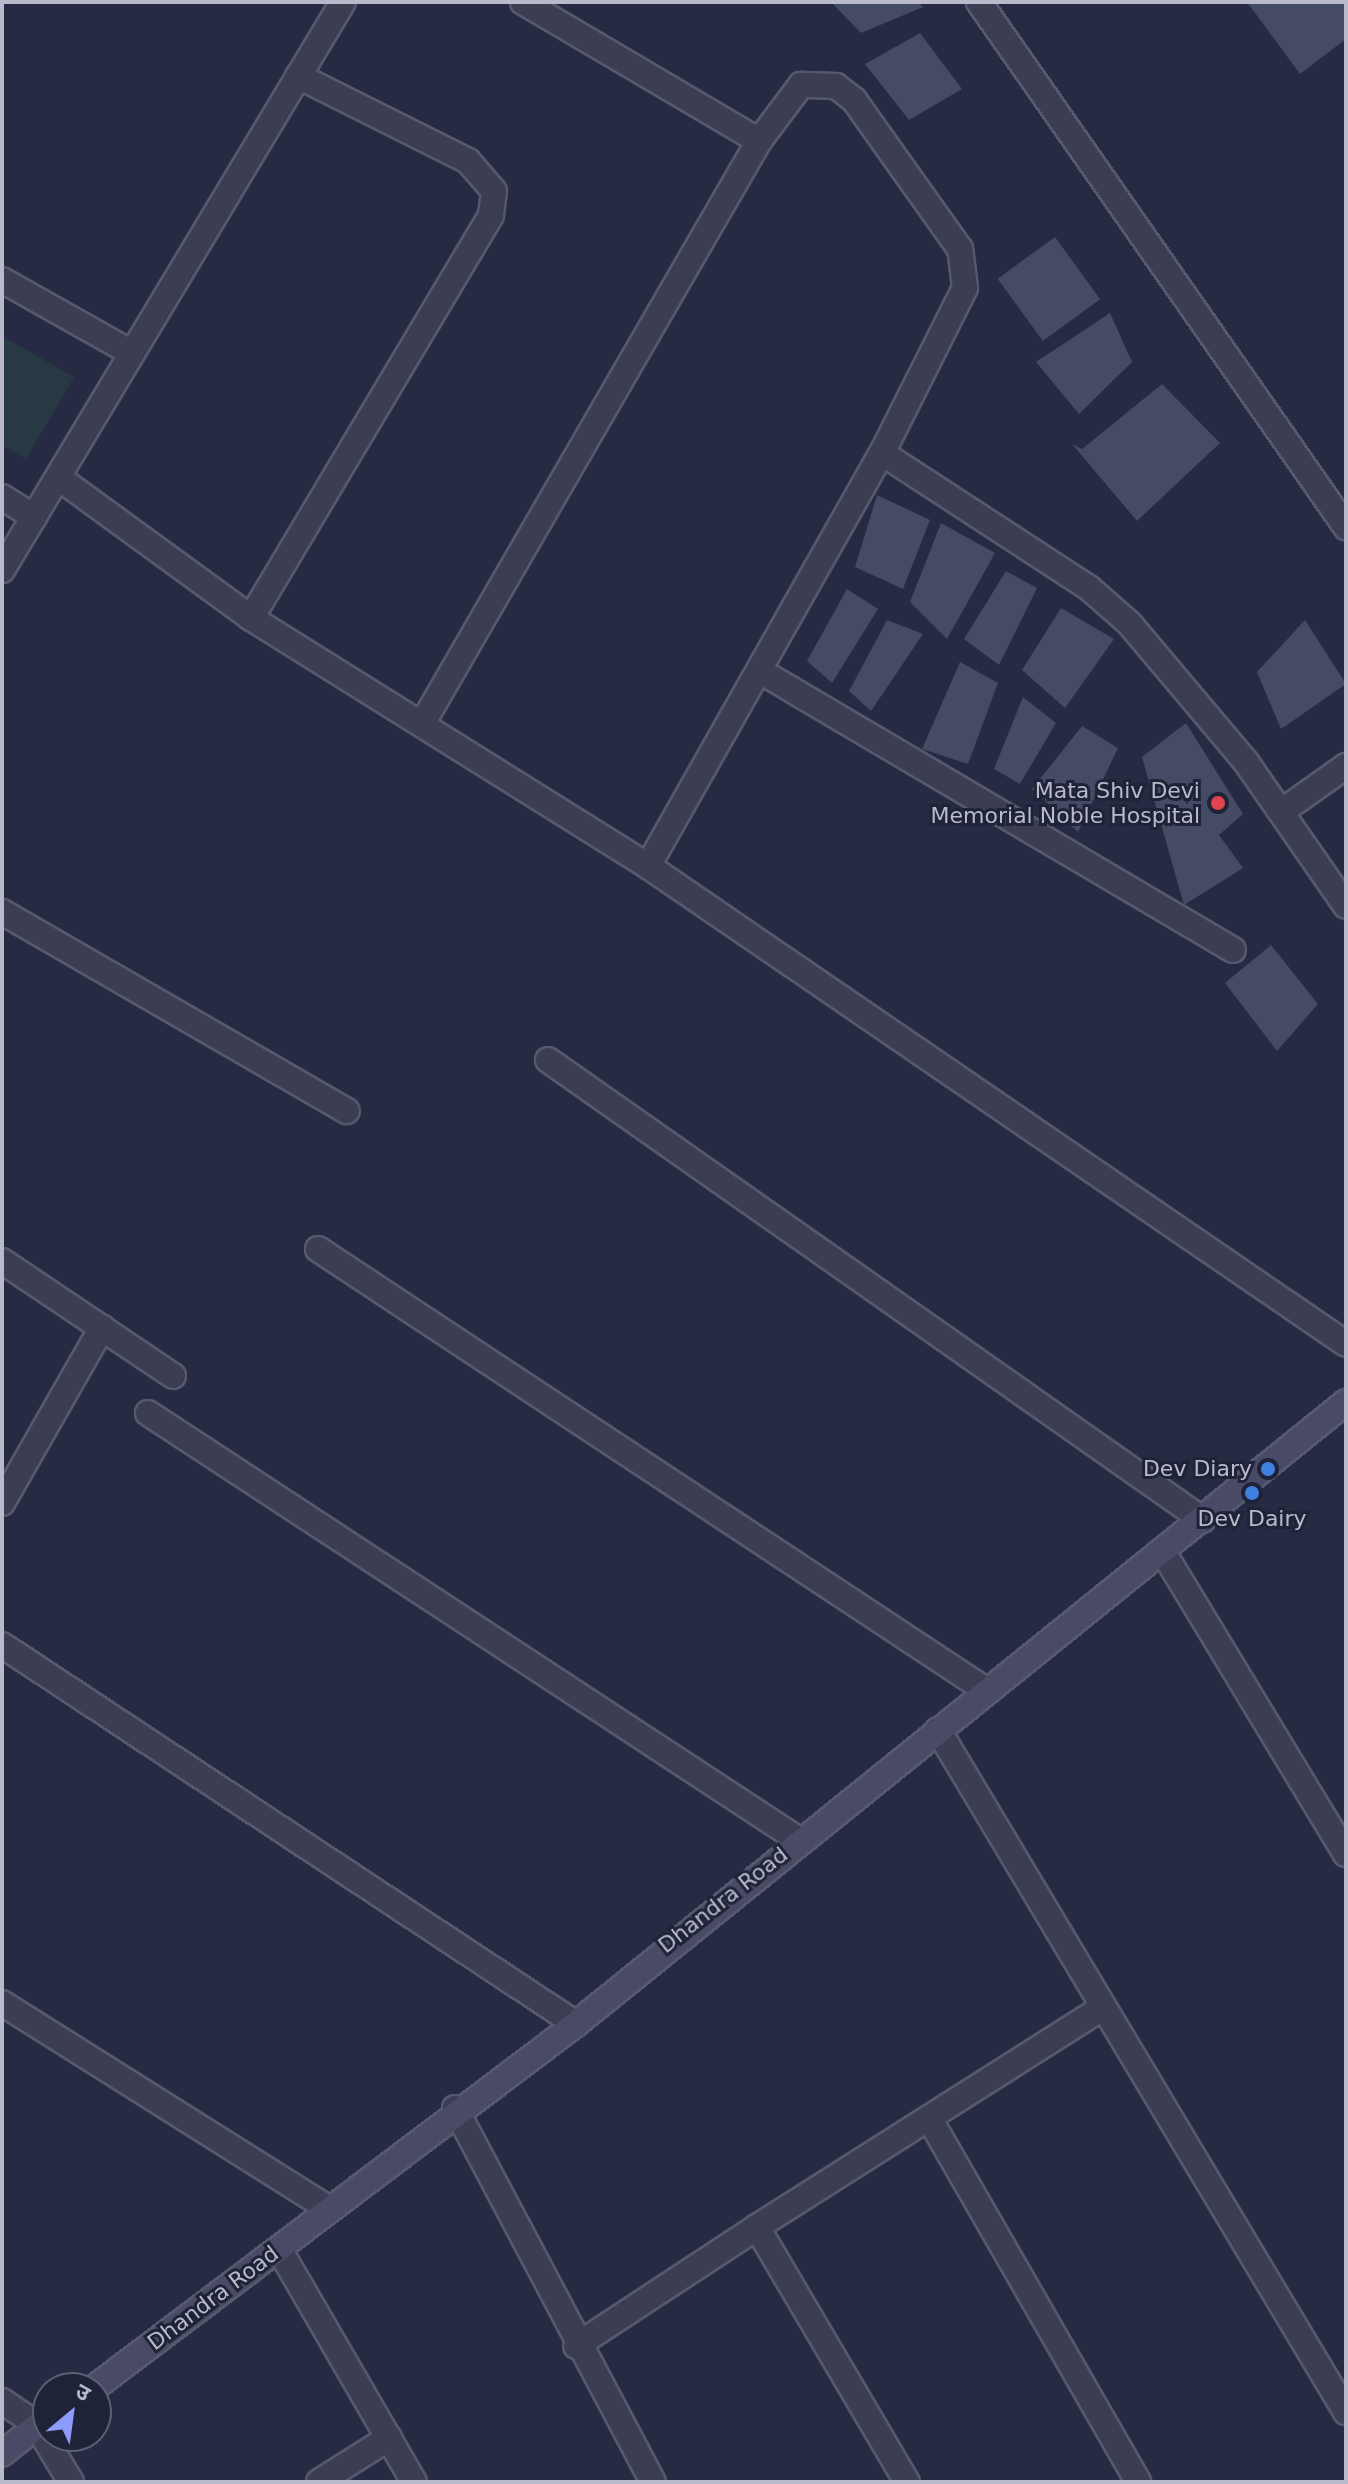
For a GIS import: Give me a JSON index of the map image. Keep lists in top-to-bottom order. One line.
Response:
{"streets":{"street":["Dhandra Road"]},"places":["Mata Shiv Devi Memorial Noble Hospital","Dev Diary","Dev Dairy"],"north":"top right"}
